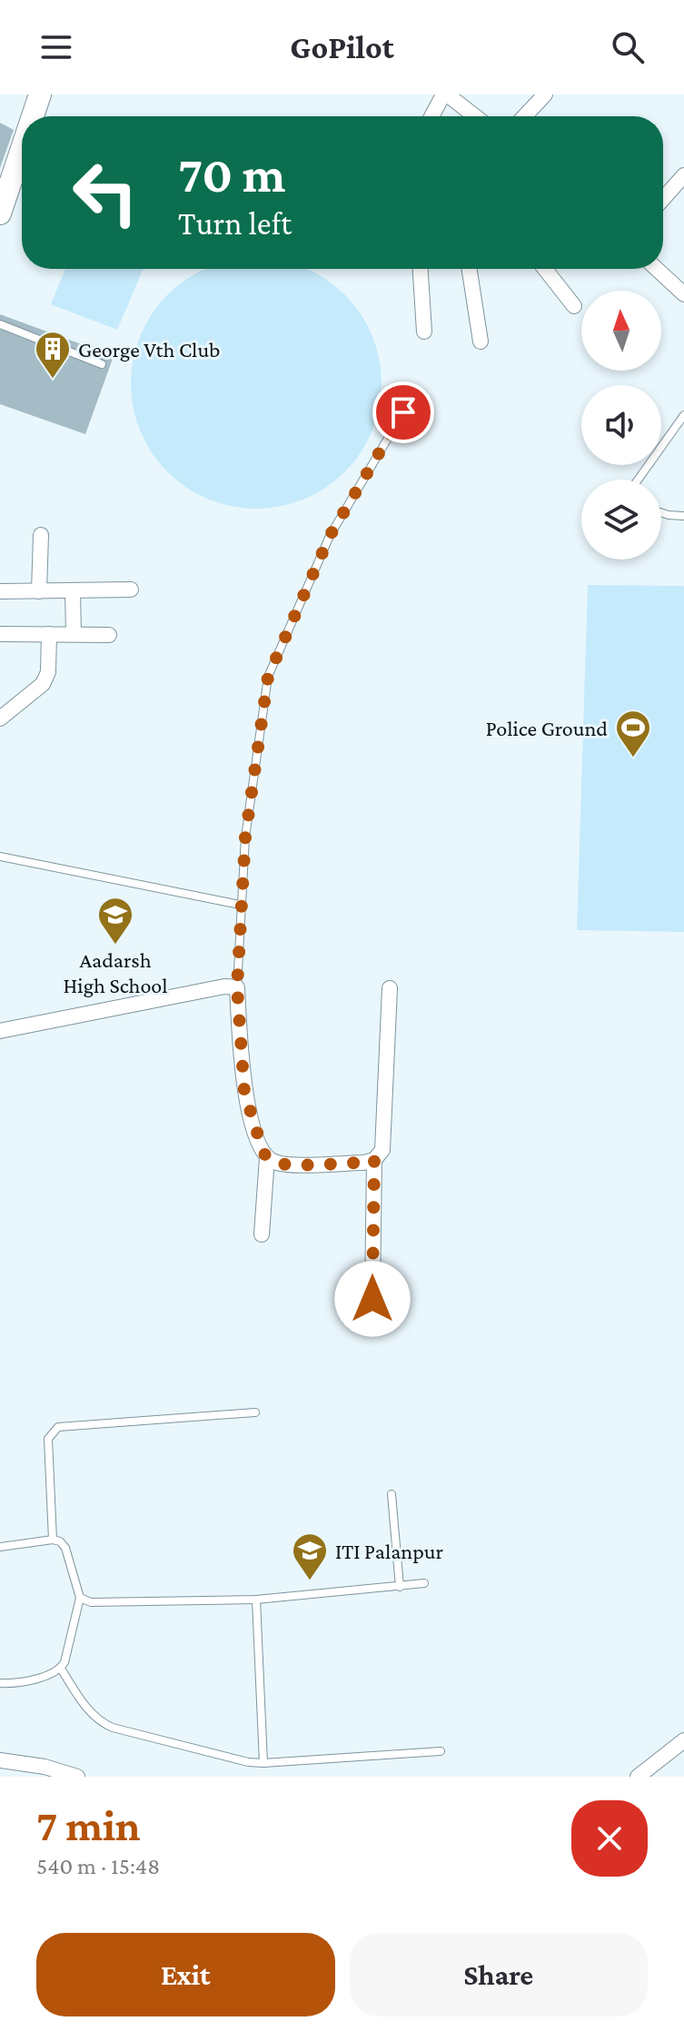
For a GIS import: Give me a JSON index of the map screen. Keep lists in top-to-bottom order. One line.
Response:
{"places":{"building":["George Vth Club"],"sports":["Police Ground"],"school or university":["Aadarsh High School","ITI Palanpur"]},"north":"top","page":{"header":"GoPilot","turn":["70 m","Turn left"],"heading":["7 min","540 m · 15:48"],"buttons":["Exit","Share"]}}
